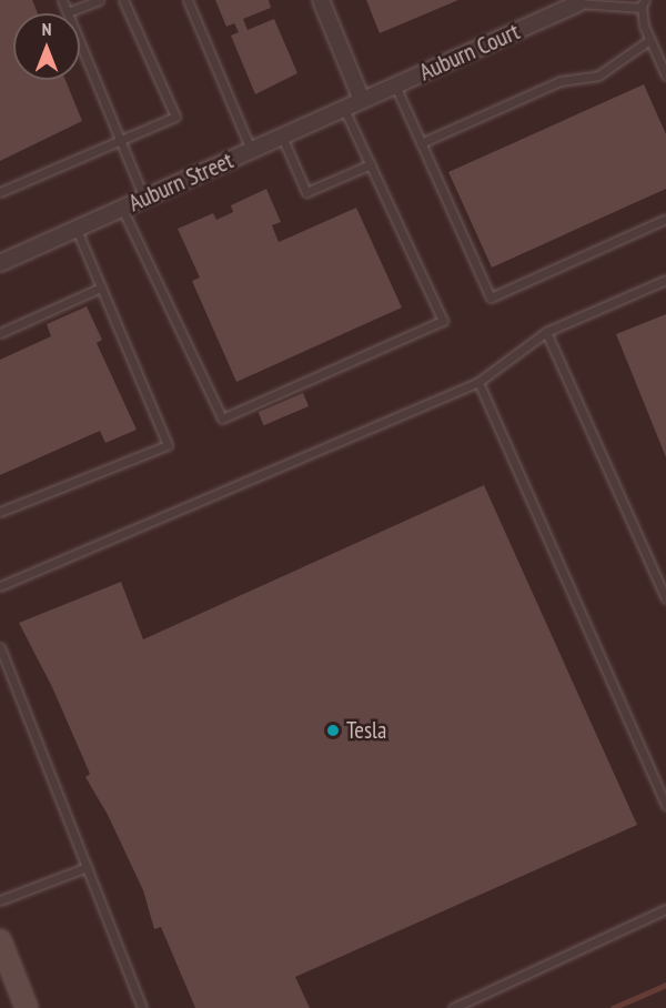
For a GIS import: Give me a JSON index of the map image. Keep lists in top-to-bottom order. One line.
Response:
{"streets":{"street":["Auburn Court","Auburn Street"]},"crossings":[["Auburn Court","Auburn Street"]],"places":["Tesla"],"north":"top"}
